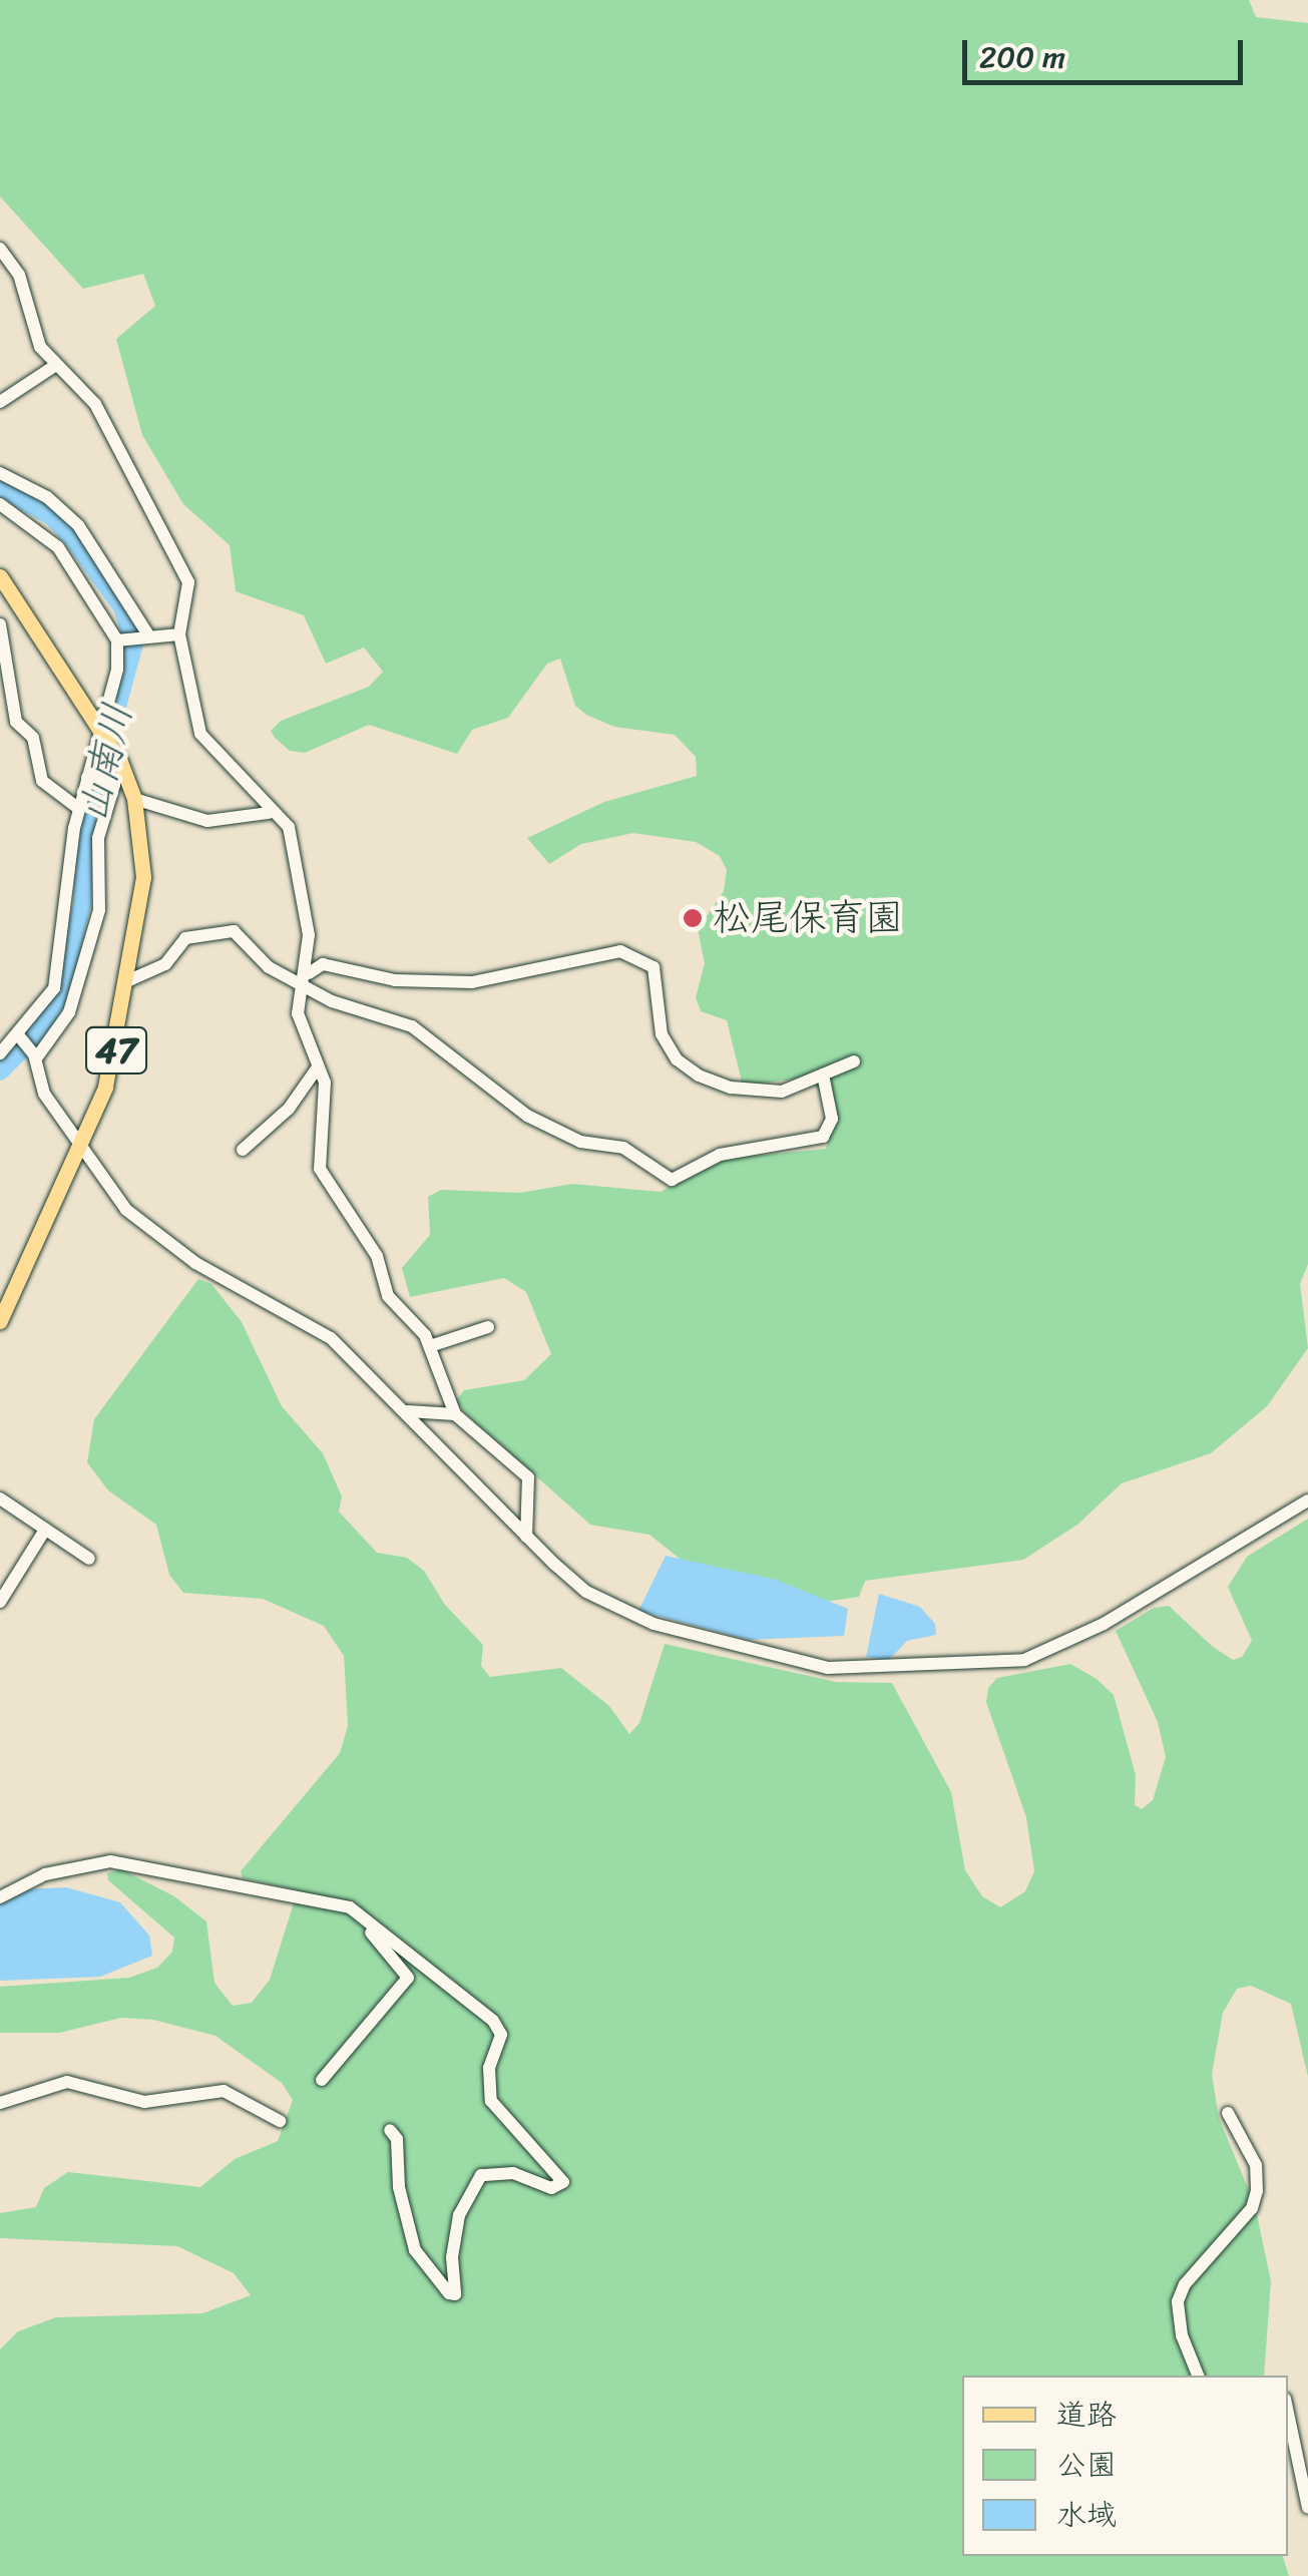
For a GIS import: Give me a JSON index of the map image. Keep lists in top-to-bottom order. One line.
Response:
{"streets":{"main road":["47"]},"water":["山南川"],"places":["松尾保育園"],"legend":["道路","公園","水域"],"scale_bar":"200 m"}
